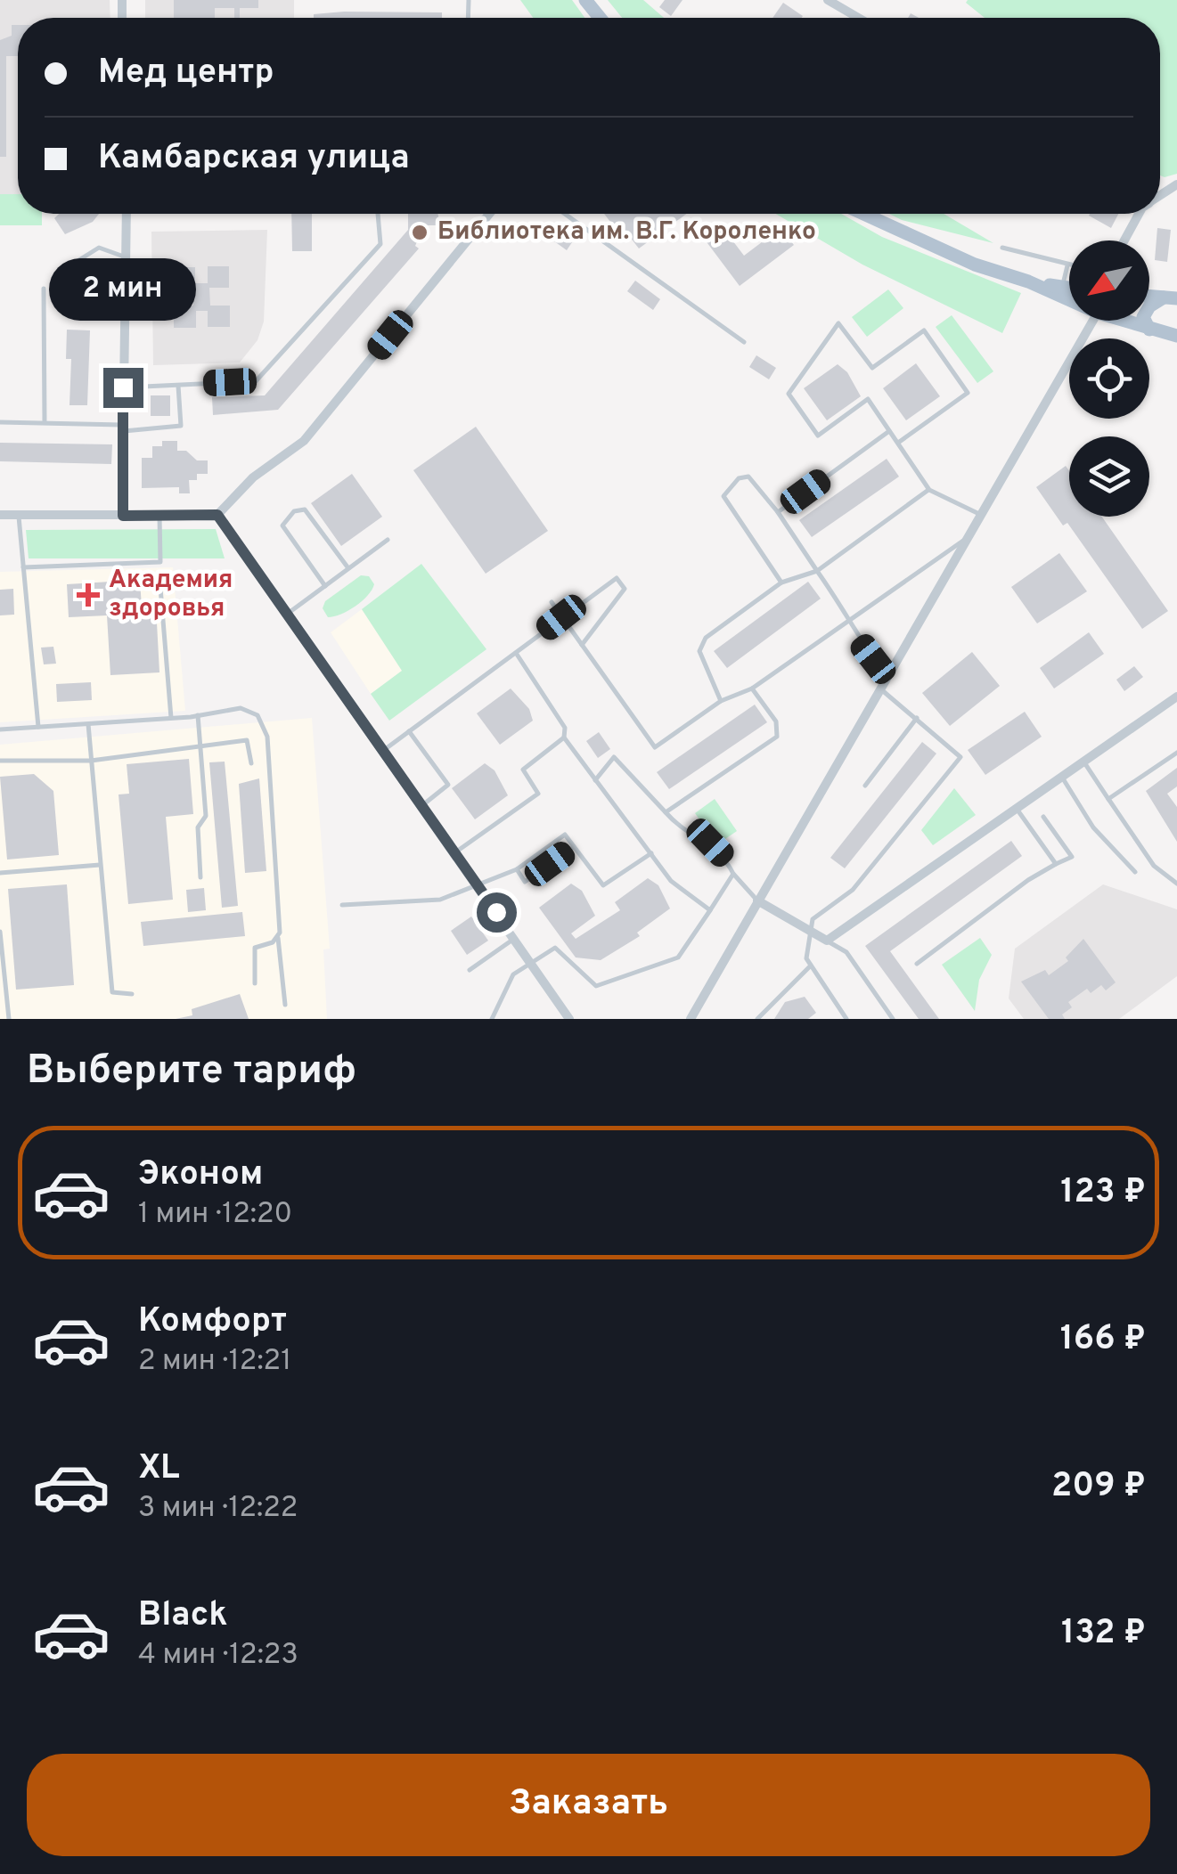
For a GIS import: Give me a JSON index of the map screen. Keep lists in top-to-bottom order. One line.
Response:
{"places":{"other":["Библиотека им. В.Г. Короленко"],"health":["Академия здоровья"]},"north":"bottom left","page":{"banner":["Мед центр","Камбарская улица"],"bubble":"2 мин","heading":"Выберите тариф","list":[{"name":"Эконом","note":"1 мин · 12:20","value":"123 ₽"},{"name":"Комфорт","note":"2 мин · 12:21","value":"166 ₽"},{"name":"XL","note":"3 мин · 12:22","value":"209 ₽"},{"name":"Black","note":"4 мин · 12:23","value":"132 ₽"}],"buttons":"Заказать"}}
